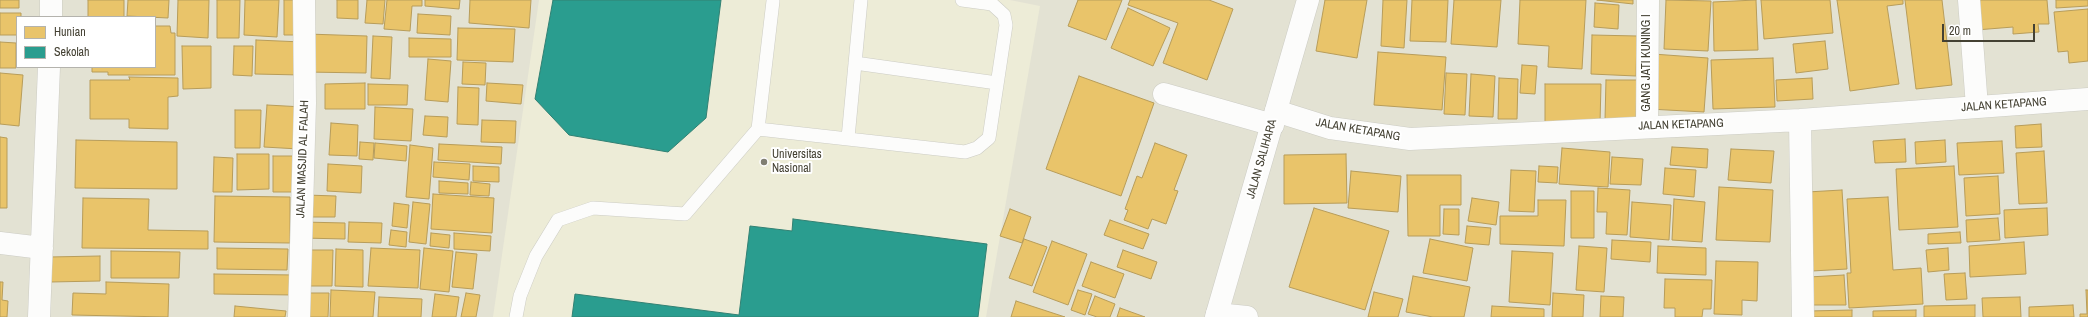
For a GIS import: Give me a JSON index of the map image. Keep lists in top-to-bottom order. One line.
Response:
{"streets":{"street":["GANG JATI KUNING I","JALAN KETAPANG","JALAN MASJID AL FALAH","JALAN SALIHARA"]},"crossings":[["GANG JATI KUNING I","JALAN KETAPANG"],["JALAN KETAPANG","JALAN SALIHARA"]],"places":["Universitas Nasional"],"legend":["Hunian","Sekolah"],"scale_bar":"20 m"}
